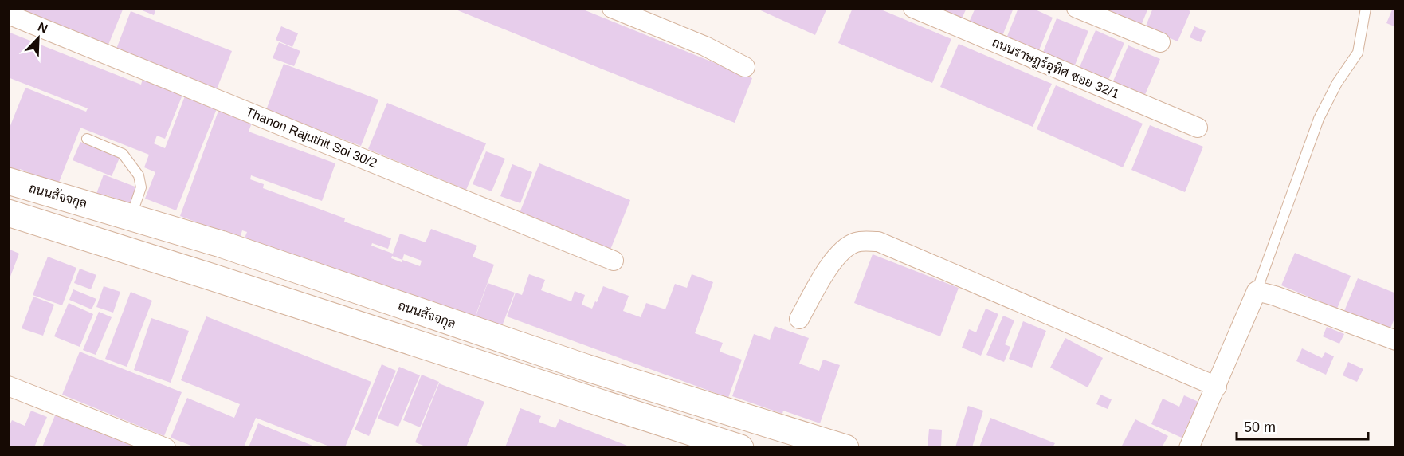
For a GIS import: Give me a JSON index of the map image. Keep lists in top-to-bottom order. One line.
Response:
{"streets":{"street":["ถนนราษฎร์อุทิศ ซอย 32/1","Thanon Rajuthit Soi 30/2","ถนนสัจจกุล"]},"scale_bar":"50 m","north":"top right"}
